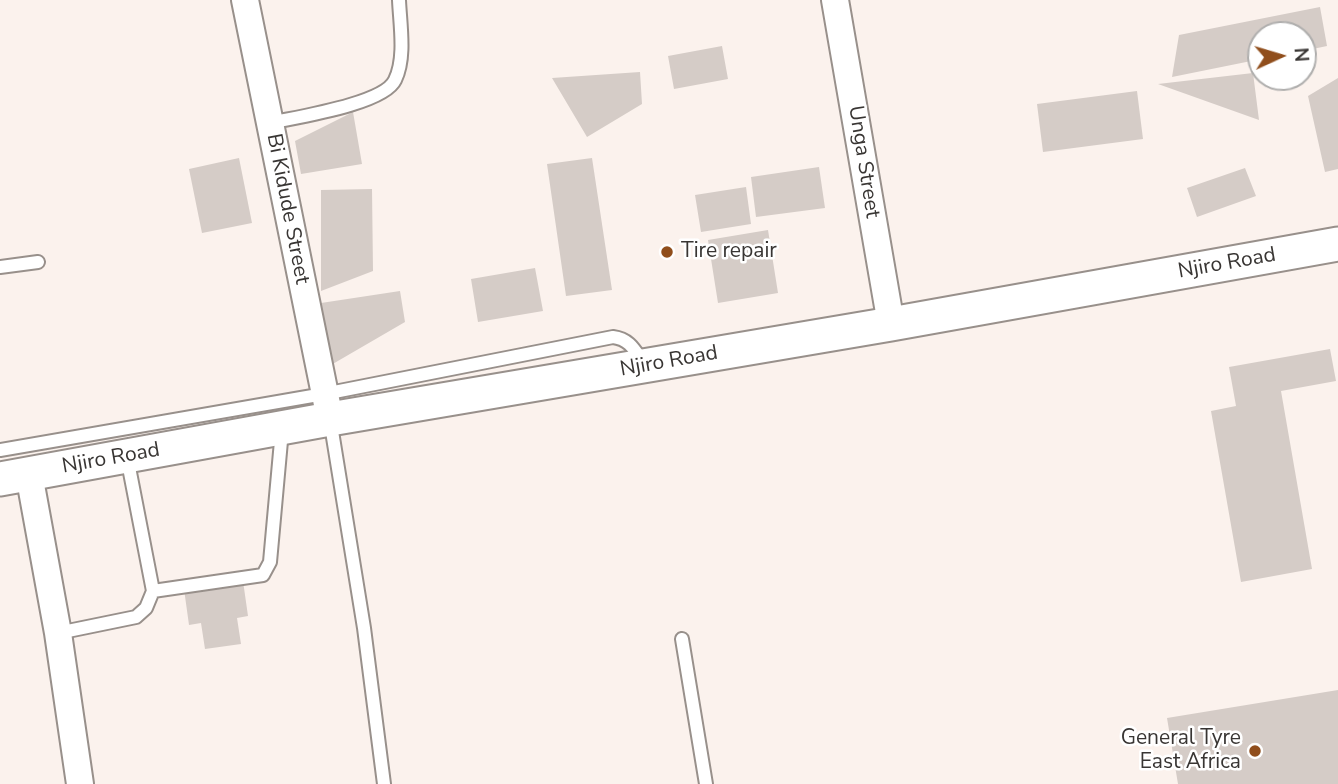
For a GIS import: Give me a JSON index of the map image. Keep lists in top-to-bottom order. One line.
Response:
{"streets":{"street":["Unga Street","Bi Kidude Street","Njiro Road"]},"crossings":[["Unga Street","Njiro Road"],["Bi Kidude Street","Njiro Road"]],"places":["Tire repair","General Tyre East Africa"],"north":"right"}
